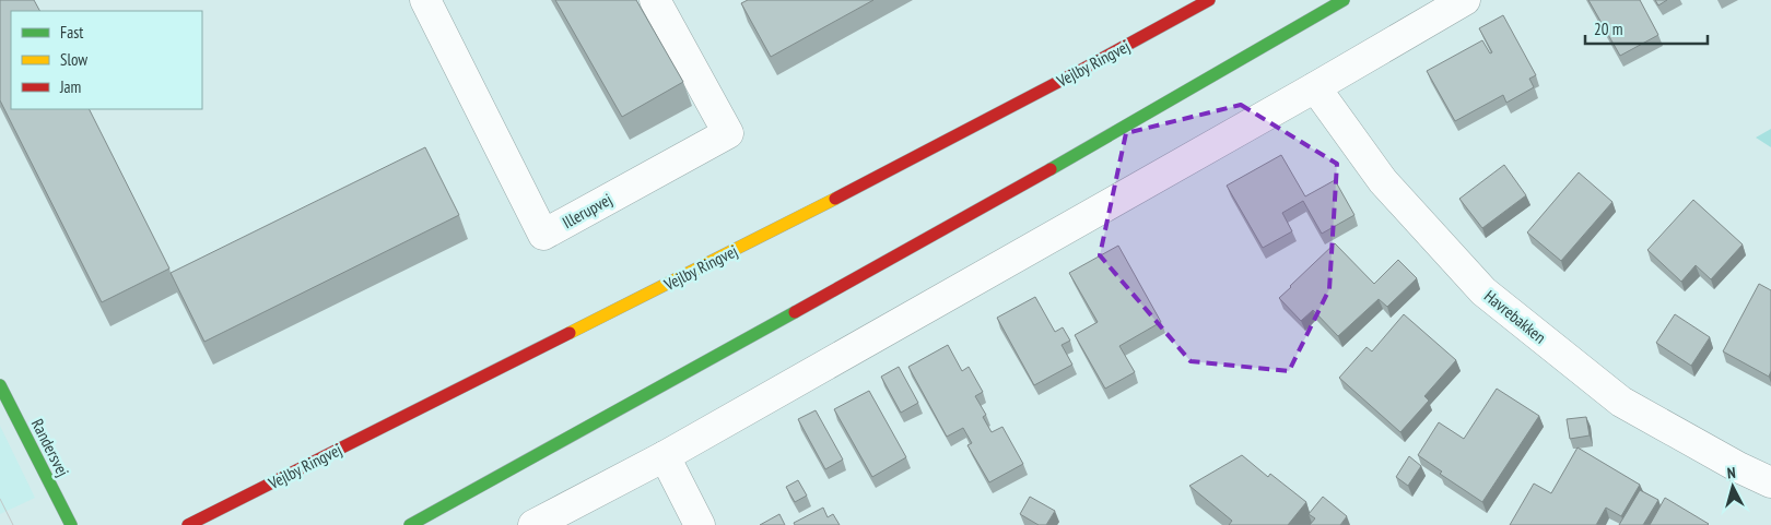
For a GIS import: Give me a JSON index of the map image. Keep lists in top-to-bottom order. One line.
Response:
{"streets":{"main road":["Vejlby Ringvej","Randersvej"],"street":["Illerupvej","Havrebakken"]},"legend":["Fast","Slow","Jam"],"scale_bar":"20 m","north":"top"}
